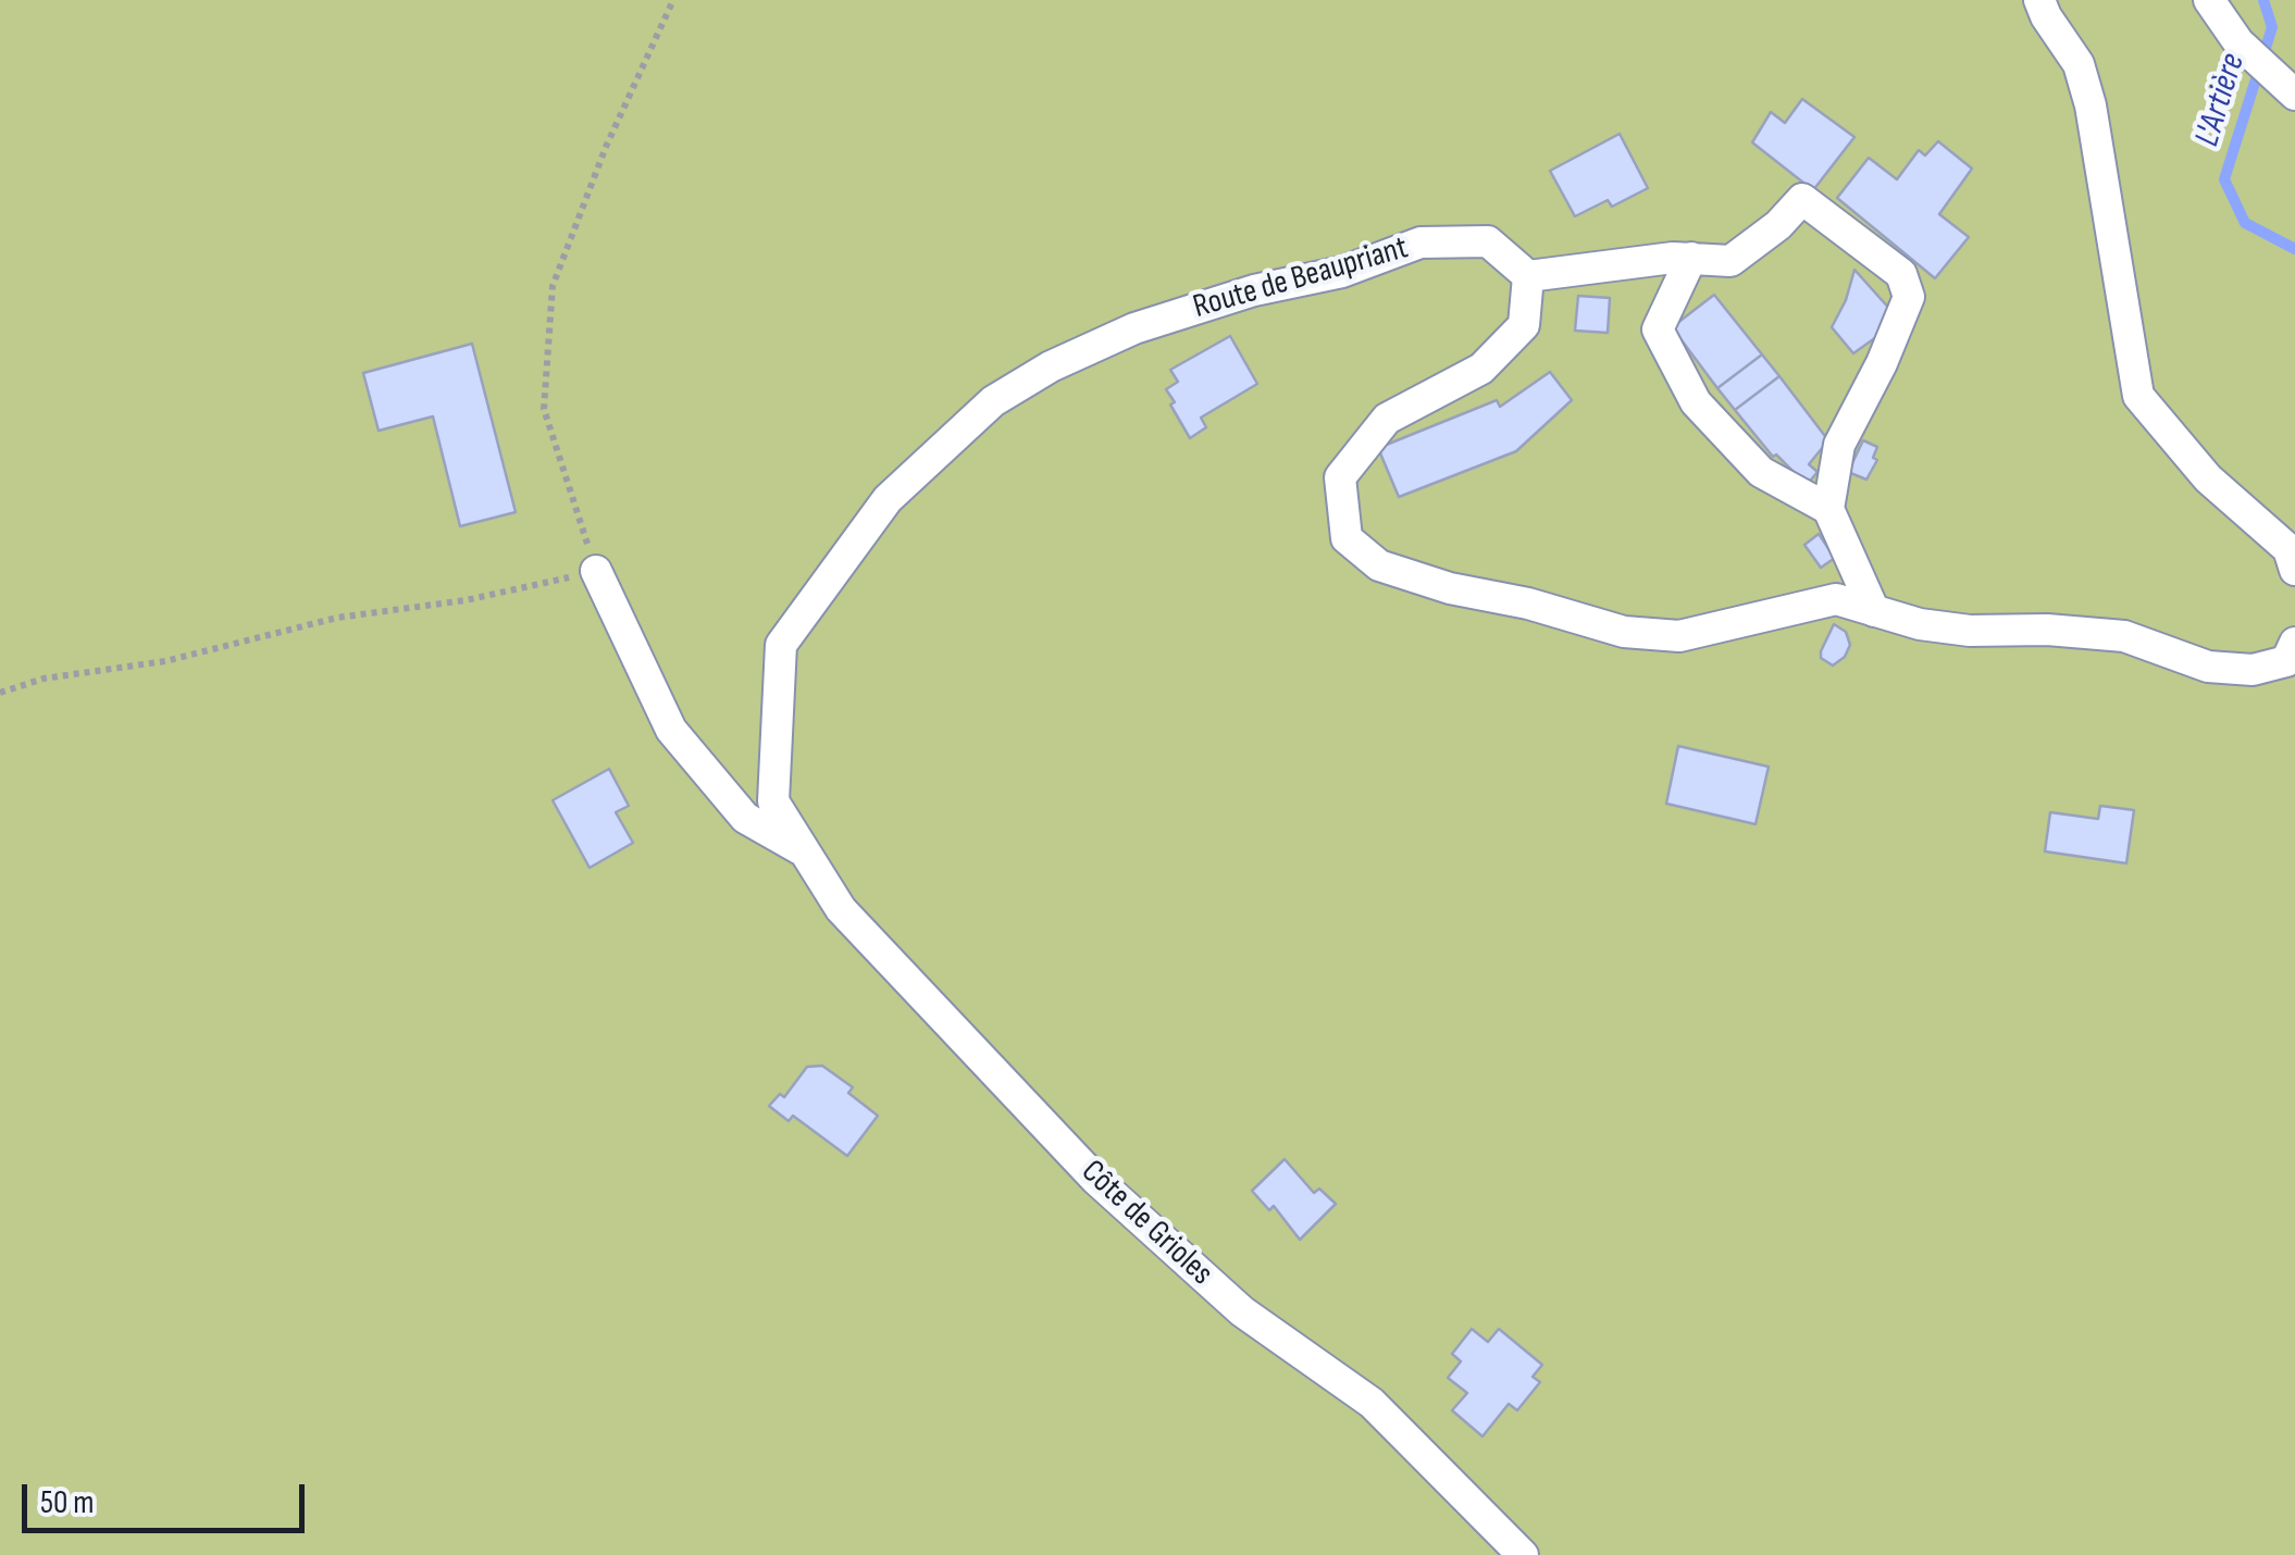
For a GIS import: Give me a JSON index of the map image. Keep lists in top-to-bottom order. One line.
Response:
{"streets":{"street":["Route de Beaupriant","Côte de Grioles"]},"crossings":[["Route de Beaupriant","Côte de Grioles"]],"water":["L'Artière"],"scale_bar":"50 m"}
